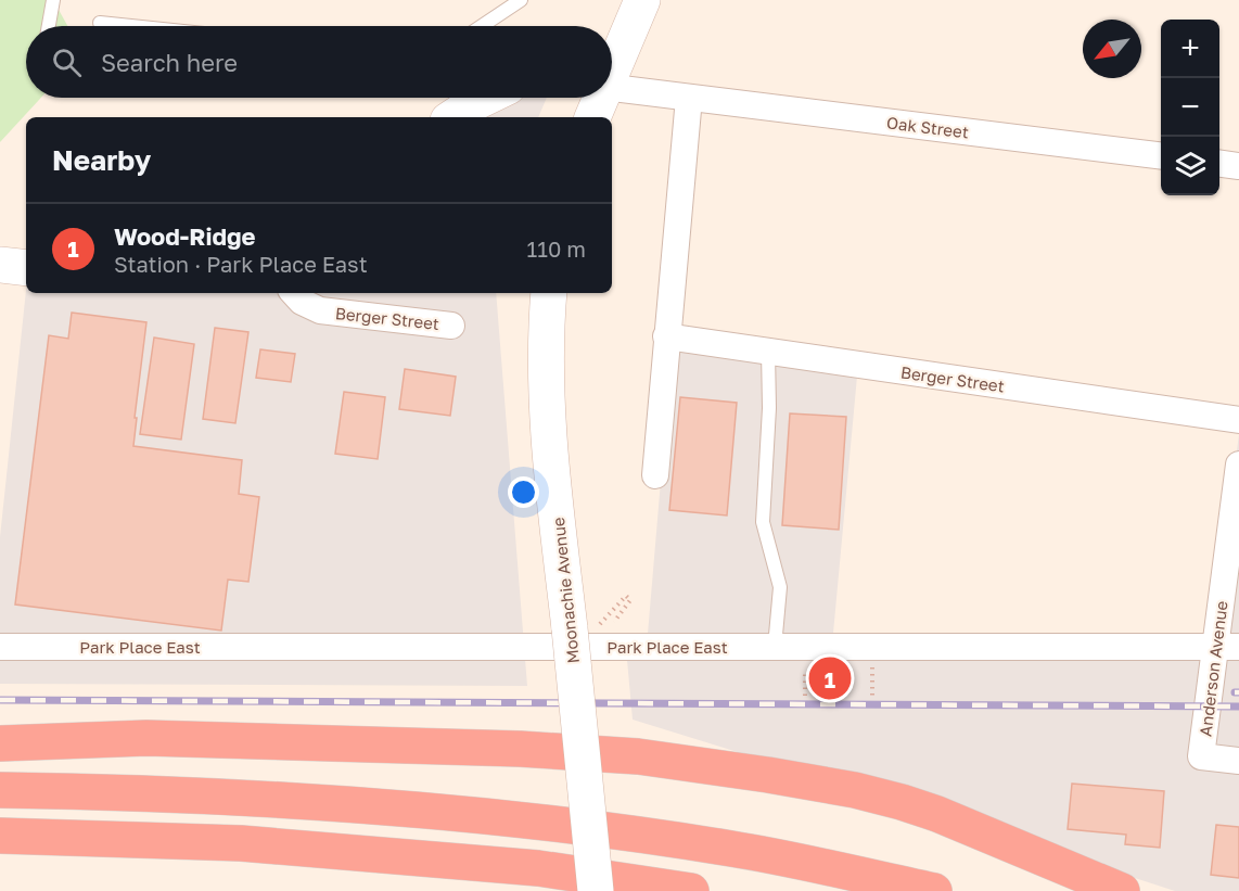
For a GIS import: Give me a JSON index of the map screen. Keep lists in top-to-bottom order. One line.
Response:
{"streets":{"main road":["Moonachie Avenue"],"street":["Oak Street","Berger Street","Park Place East","Anderson Avenue"]},"crossings":[["Park Place East","Anderson Avenue"]],"north":"bottom left","page":{"map_buttons":["+","−"],"search":"Search here","heading":"Nearby","list":[{"mark":"1","name":"Wood-Ridge","note":"Station · Park Place East","value":"110 m"}],"pins":"1"}}
